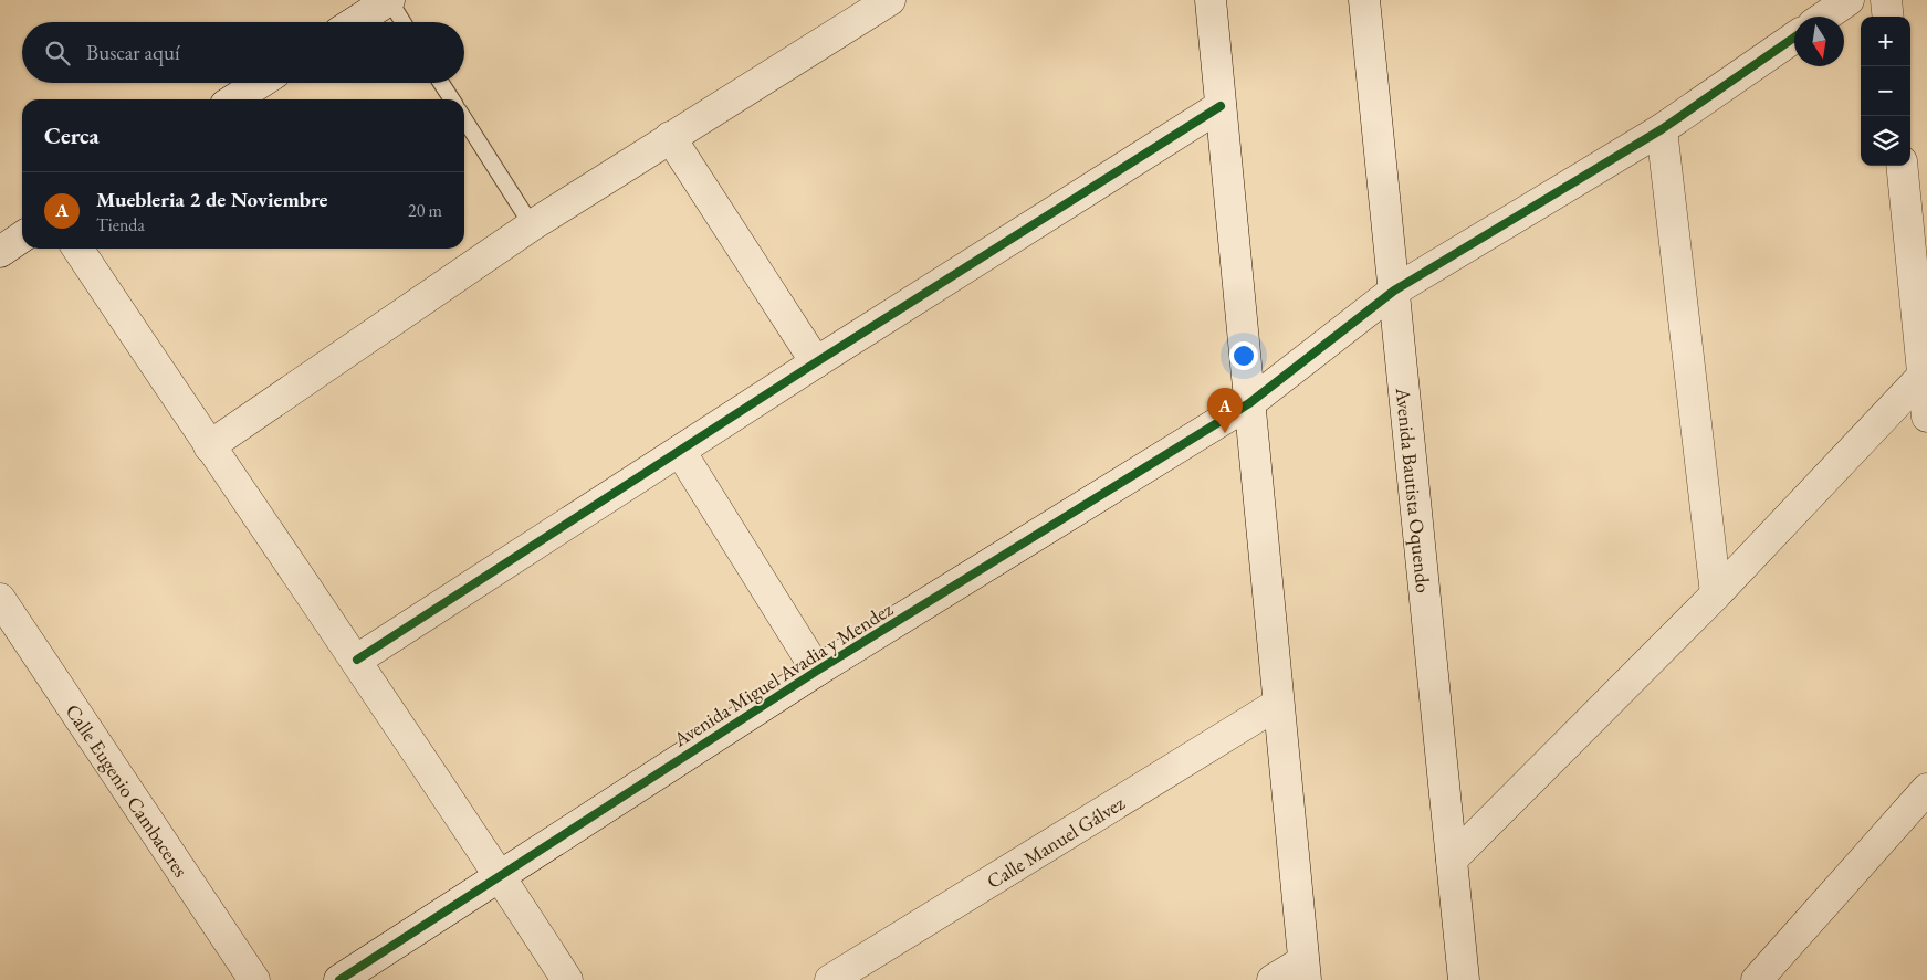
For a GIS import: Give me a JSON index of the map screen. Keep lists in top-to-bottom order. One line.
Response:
{"streets":{"street":["Avenida Bautista Oquendo","Avenida Miguel Avadia y Mendez","Calle Eugenio Cambaceres","Calle Manuel Gálvez"]},"crossings":[["Avenida Bautista Oquendo","Avenida Miguel Avadia y Mendez"]],"north":"bottom","page":{"map_buttons":["+","−"],"search":"Buscar aquí","heading":"Cerca","list":[{"mark":"A","name":"Muebleria 2 de Noviembre","note":"Tienda","value":"20 m"}],"pins":"A"}}
